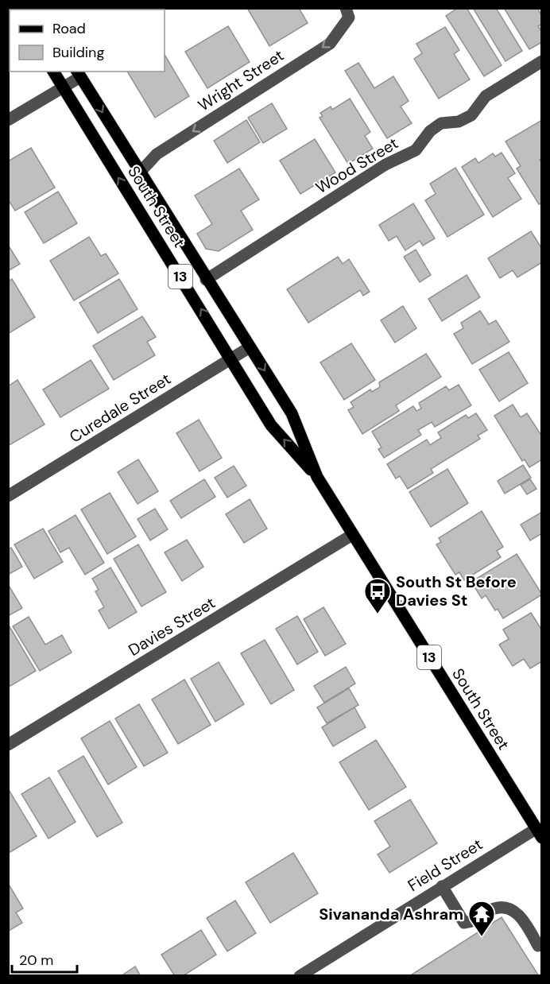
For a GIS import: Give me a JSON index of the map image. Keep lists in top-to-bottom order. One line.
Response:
{"streets":{"main road":["South Street","13"],"street":["Wright Street","Wood Street","Curedale Street","Davies Street","Field Street"]},"crossings":[["Wright Street","South Street"],["Wood Street","South Street"],["South Street","Curedale Street"],["South Street","Davies Street"],["South Street","Field Street"]],"one_way":["Wright Street"],"places":{"bus stop":["South St Before Davies St"],"temple":["Sivananda Ashram"]},"legend":["Road","Building"],"scale_bar":"20 m"}
